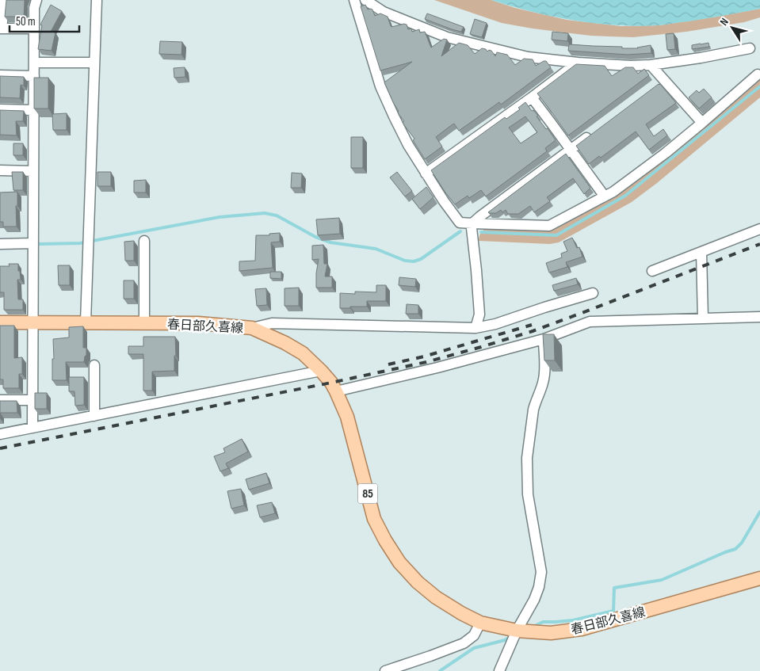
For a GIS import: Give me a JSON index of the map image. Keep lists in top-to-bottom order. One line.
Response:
{"streets":{"main road":["春日部久喜線","85"]},"scale_bar":"50 m","north":"top left"}
